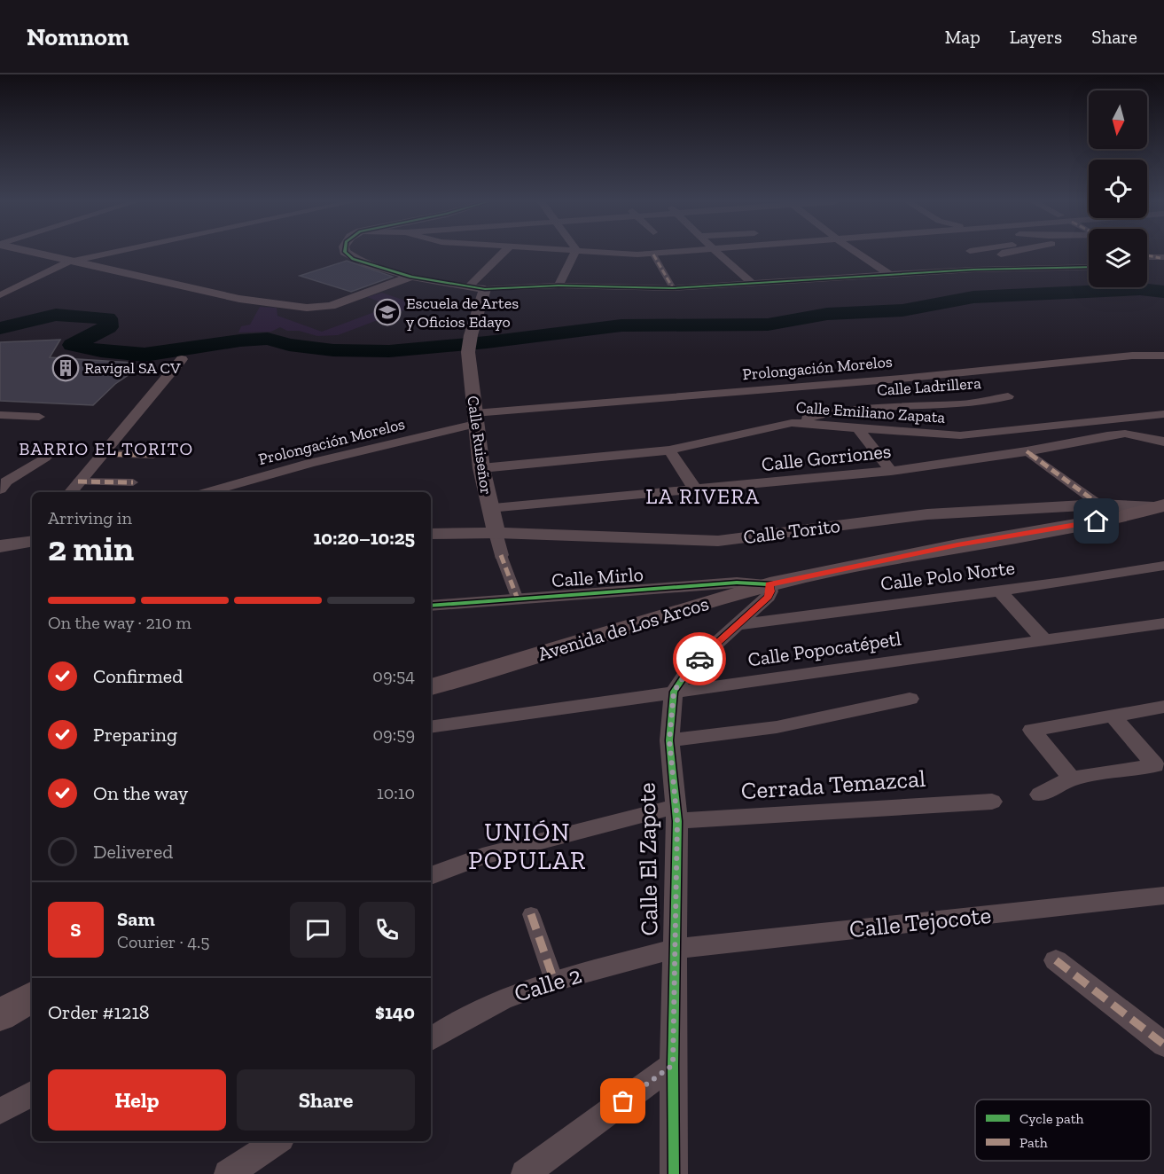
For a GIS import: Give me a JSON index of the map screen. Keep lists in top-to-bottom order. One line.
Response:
{"streets":{"main road":["Avenida de Los Arcos"],"street":["Prolongación Morelos","Calle Ladrillera","Calle Emiliano Zapata","Calle Ruiseñor","Calle Gorriones","Calle Torito","Calle Polo Norte","Calle Mirlo","Calle Popocatépetl","Cerrada Temazcal","Calle El Zapote","Calle Tejocote","Calle 2"]},"crossings":[["Prolongación Morelos","Calle Ruiseñor"],["Calle Ladrillera","Calle Emiliano Zapata"],["Calle Emiliano Zapata","Calle Ruiseñor"],["Calle Ruiseñor","Calle Gorriones"],["Calle Ruiseñor","Calle Torito"],["Calle Ruiseñor","Calle Mirlo"],["Calle Torito","Avenida de Los Arcos"],["Calle Polo Norte","Calle El Zapote"],["Calle Mirlo","Avenida de Los Arcos"],["Calle Mirlo","Calle El Zapote"],["Avenida de Los Arcos","Calle El Zapote"],["Calle Popocatépetl","Calle El Zapote"],["Cerrada Temazcal","Calle El Zapote"],["Calle El Zapote","Calle Tejocote"],["Calle El Zapote","Calle 2"],["Calle Tejocote","Calle 2"]],"districts":["BARRIO EL TORITO","LA RIVERA","UNIÓN POPULAR"],"places":{"school or university":["Escuela de Artes y Oficios Edayo"],"building":["Ravigal SA CV"]},"legend":["Cycle path","Path"],"north":"bottom","page":{"header":"Nomnom","nav":["Map","Layers","Share"],"heading":["2 min","Arriving in","10:20–10:25"],"panel":["Sam","Courier · 4.5","Order #1218","$140"],"bar":"On the way · 210 m","list":[["Confirmed","09:54"],["Preparing","09:59"],["On the way","10:10"],"Delivered"],"round":"S","buttons":["Help","Share"]}}
